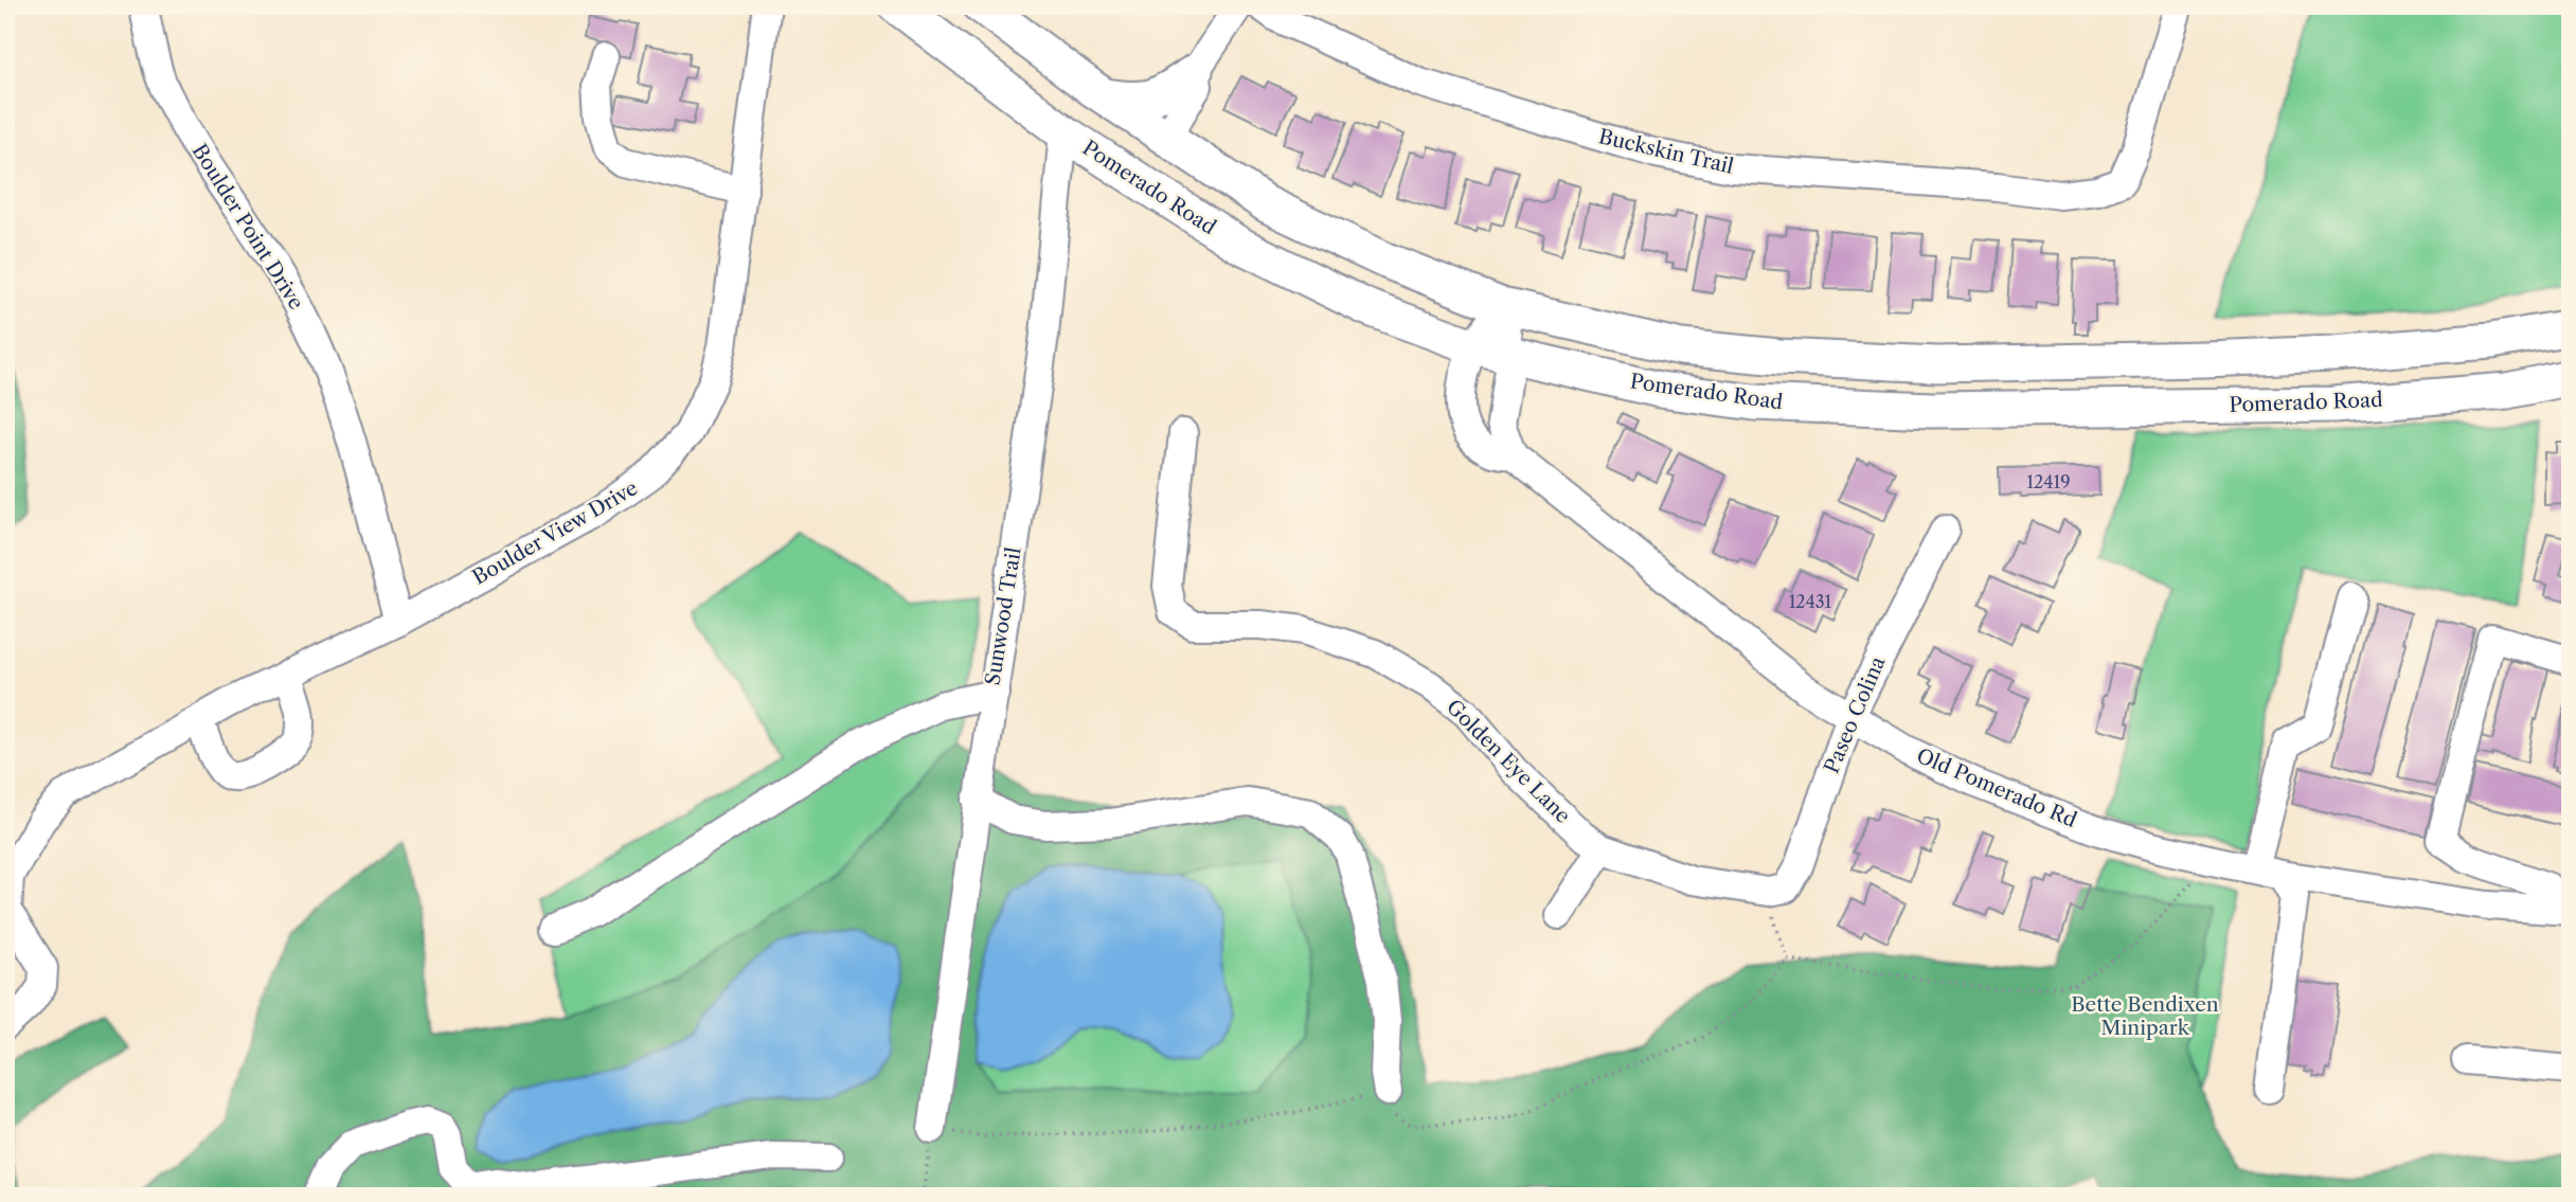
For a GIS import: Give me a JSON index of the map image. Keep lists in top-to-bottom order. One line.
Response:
{"streets":{"main road":["Pomerado Road"],"street":["Buckskin Trail","Boulder Point Drive","Boulder View Drive","Sunwood Trail","Paseo Colina","Golden Eye Lane","Old Pomerado Rd"]},"crossings":[["Pomerado Road","Sunwood Trail"],["Pomerado Road","Old Pomerado Rd"],["Boulder Point Drive","Boulder View Drive"],["Paseo Colina","Golden Eye Lane"],["Paseo Colina","Old Pomerado Rd"]],"parks":["Bette Bendixen Minipark"],"house_numbers":["12419","12431"]}
